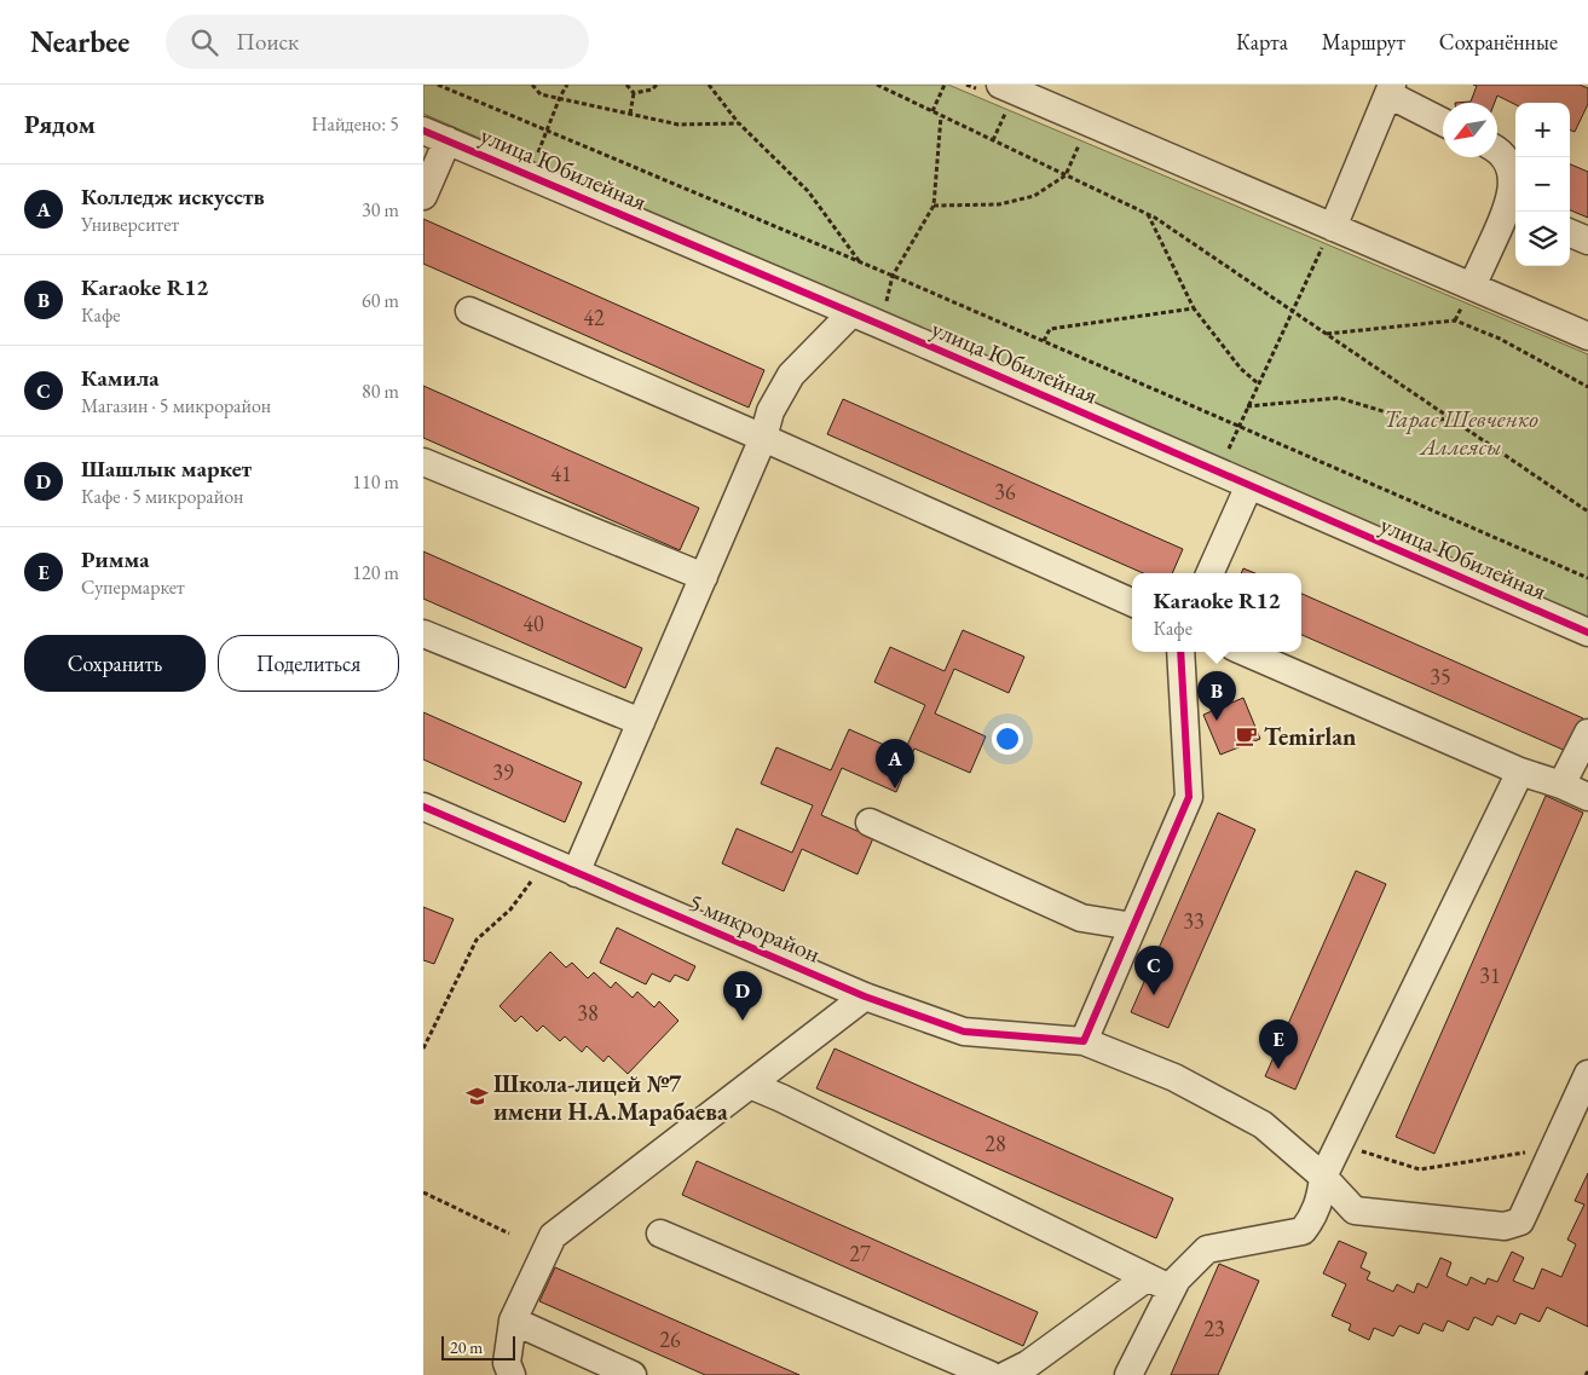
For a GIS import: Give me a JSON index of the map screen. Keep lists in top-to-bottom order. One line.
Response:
{"streets":{"street":["улица Юбилейная","5 микрорайон"]},"parks":["Тарас Шевченко Аллеясы"],"places":{"cafe":["Temirlan"],"school or university":["Школа-лицей №7 имени Н.А.Марабаева"]},"house_numbers":["42","41","36","40","35","39","33","31","38","28","27","23","26"],"scale_bar":"20 m","north":"bottom left","page":{"header":"Nearbee","search":"Поиск","nav":["Карта","Маршрут","Сохранённые"],"heading":["Рядом","Найдено: 5"],"map_buttons":["+","−"],"list":[{"mark":"A","name":"Колледж искусств","note":"Университет","value":"30 m"},{"mark":"B","name":"Karaoke R12","note":"Кафе","value":"60 m"},{"mark":"C","name":"Камила","note":"Магазин · 5 микрорайон","value":"80 m"},{"mark":"D","name":"Шашлык маркет","note":"Кафе · 5 микрорайон","value":"110 m"},{"mark":"E","name":"Римма","note":"Супермаркет","value":"120 m"}],"popup":["Karaoke R12","Кафе"],"buttons":["Сохранить","Поделиться"],"pins":["B","A","C","D","E"],"scale":"20 m"}}
